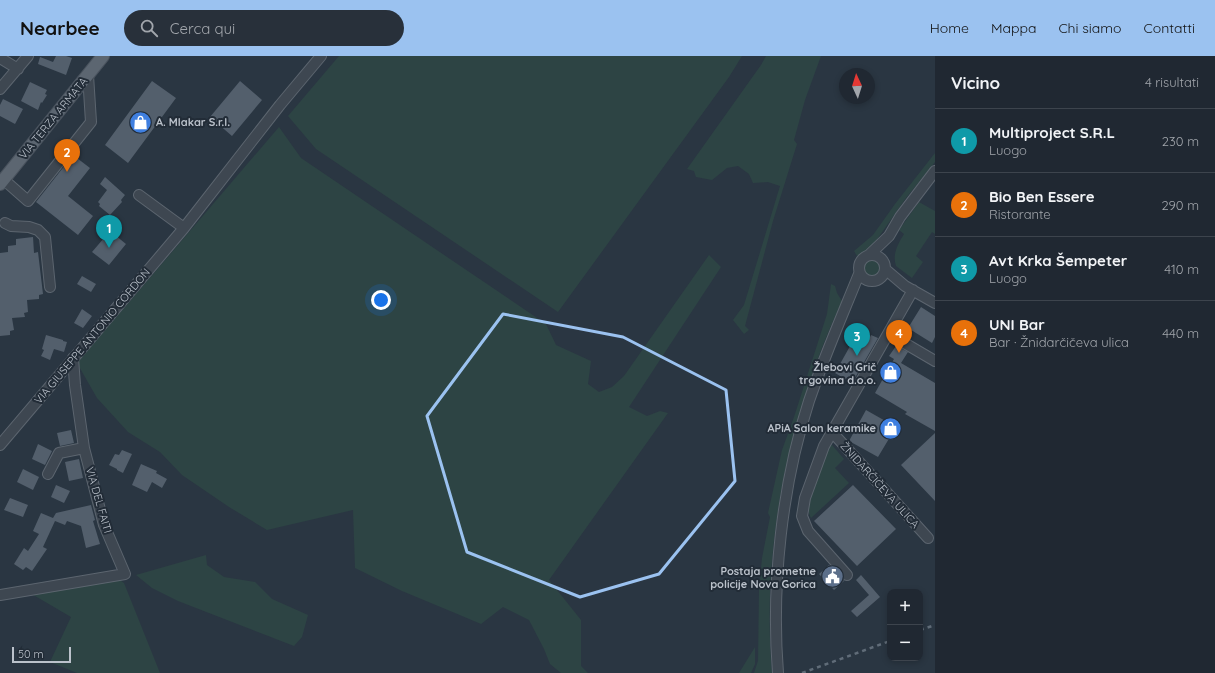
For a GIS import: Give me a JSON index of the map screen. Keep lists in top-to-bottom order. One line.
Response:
{"streets":{"main road":["VIA TERZA ARMATA"],"street":["VIA GIUSEPPE ANTONIO CORDON","ŽNIDARČIČEVA ULICA","VIA DEL FAITI"]},"crossings":[["VIA GIUSEPPE ANTONIO CORDON","VIA DEL FAITI"]],"places":{"shop":["A. Mlakar S.r.l.","Žlebovi Grič trgovina d.o.o.","APiA Salon keramike"],"public building":["Postaja prometne policije Nova Gorica"]},"scale_bar":"50 m","north":"top","page":{"header":"Nearbee","search":"Cerca qui","nav":["Home","Mappa","Chi siamo","Contatti"],"heading":["Vicino","4 risultati"],"list":[{"mark":"1","name":"Multiproject S.R.L","note":"Luogo","value":"230 m"},{"mark":"2","name":"Bio Ben Essere","note":"Ristorante","value":"290 m"},{"mark":"3","name":"Avt Krka Šempeter","note":"Luogo","value":"410 m"},{"mark":"4","name":"UNI Bar","note":"Bar · Žnidarčičeva ulica","value":"440 m"}],"pins":["2","1","4","3"],"map_buttons":["+","−"],"scale":"50 m"}}
